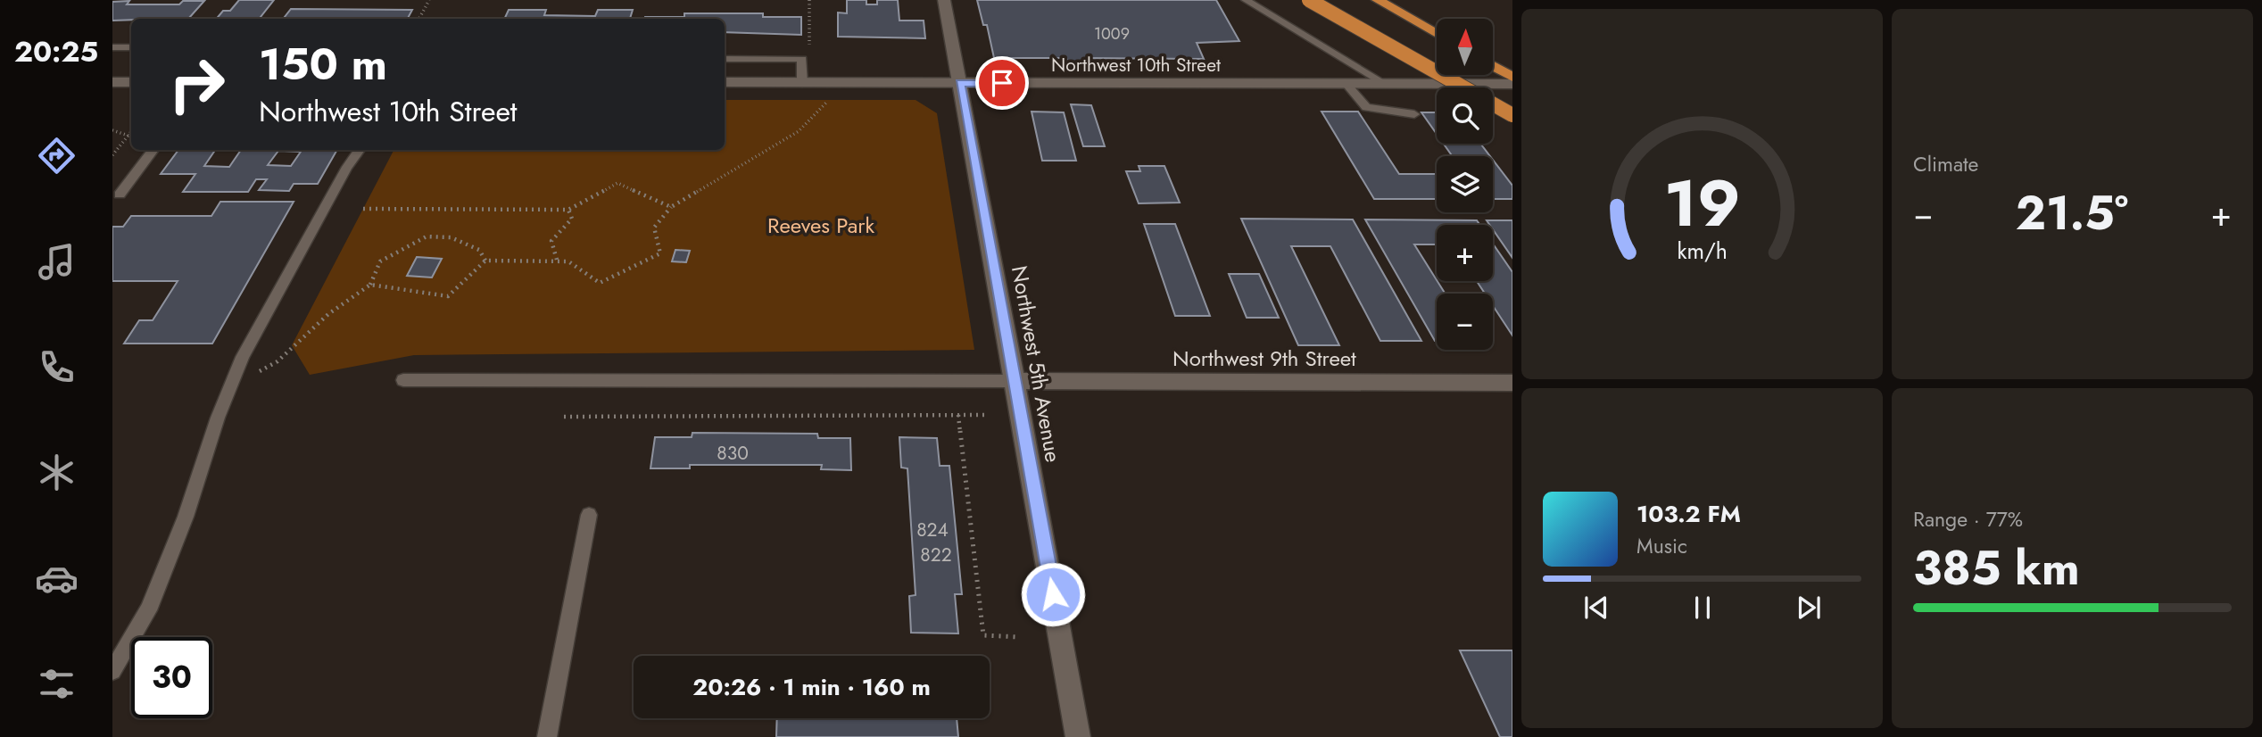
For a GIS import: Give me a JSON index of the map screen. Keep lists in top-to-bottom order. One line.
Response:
{"streets":{"street":["Northwest 10th Street","Northwest 9th Street","Northwest 5th Avenue"]},"crossings":[["Northwest 10th Street","Northwest 5th Avenue"],["Northwest 9th Street","Northwest 5th Avenue"]],"parks":["Reeves Park"],"house_numbers":["1009","830","824","822"],"north":"top","page":{"tabs":"20:25","tile":["Climate",["Range · 77%","385 km"]],"map_buttons":["+","−"],"turn":["150 m","Northwest 10th Street"],"heat":["−","21.5°","+"],"song":["103.2 FM","Music"],"limit":"30","trip":"20:26 · 1 min · 160 m","gauge":["19","km/h"]}}
